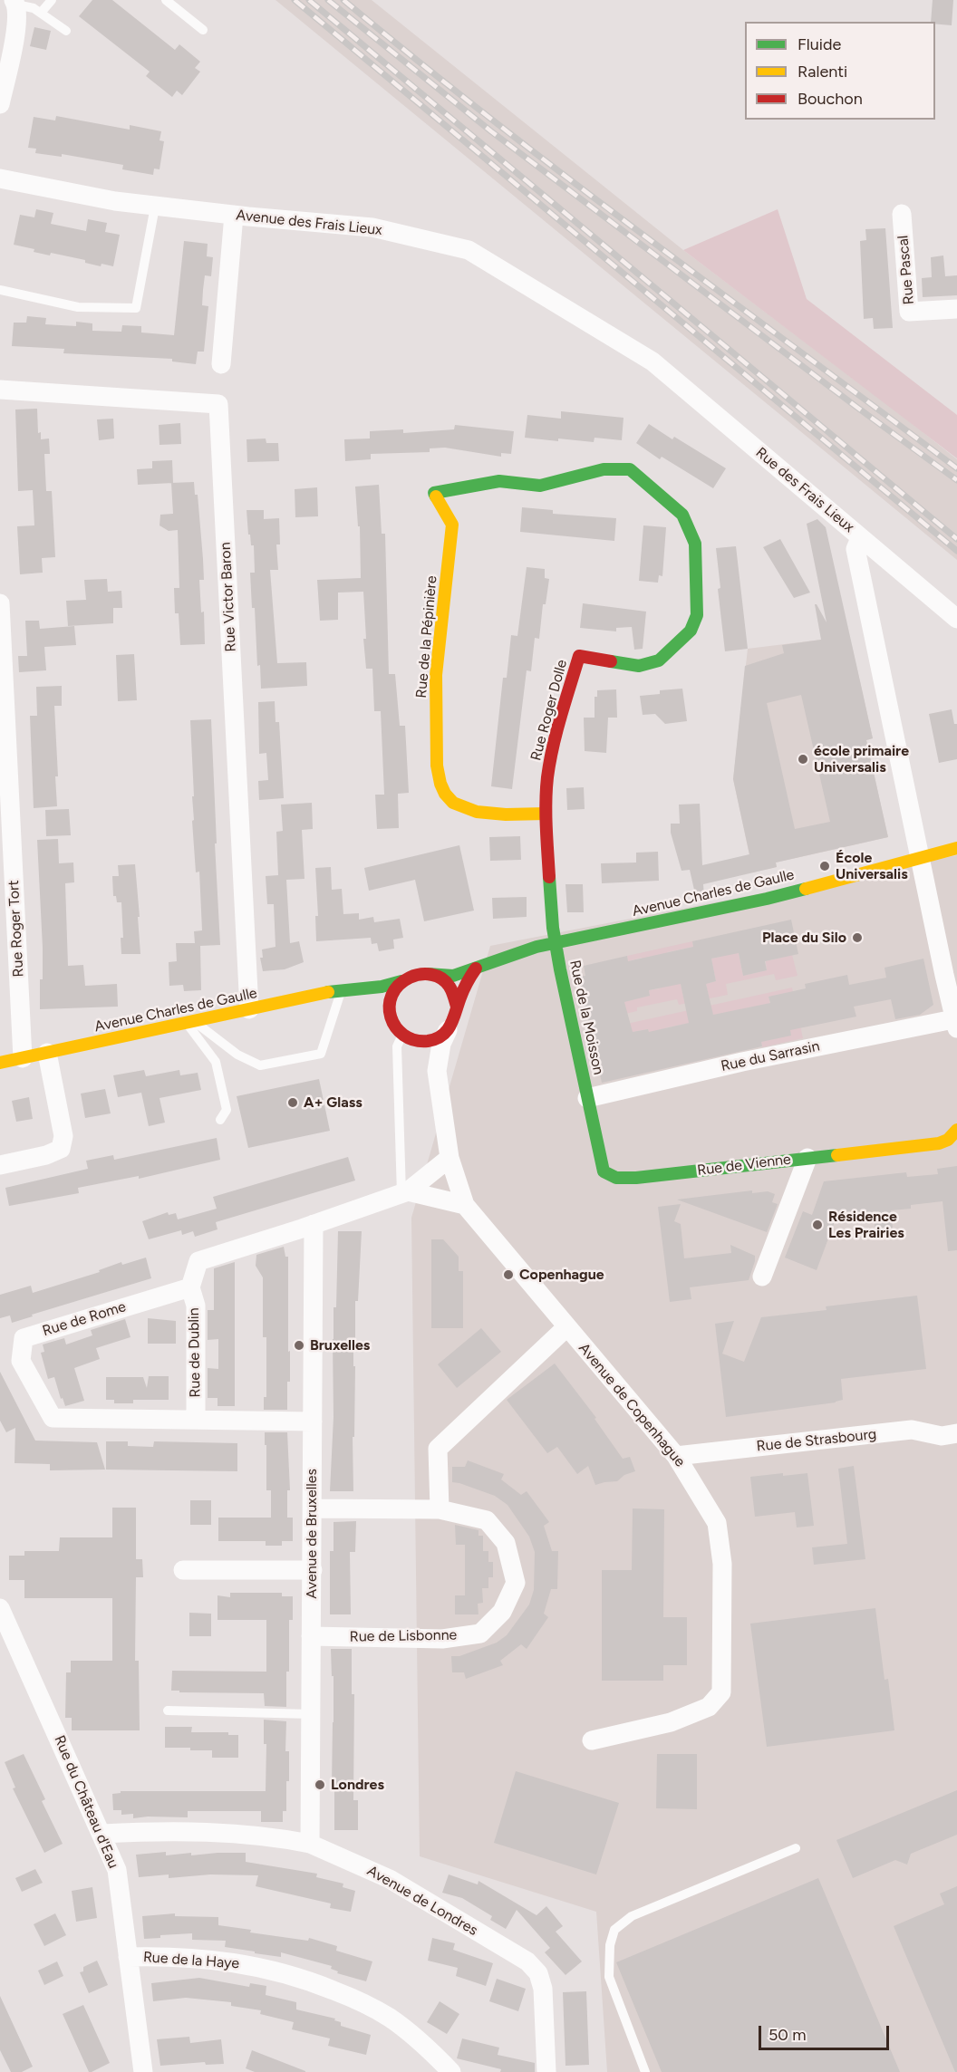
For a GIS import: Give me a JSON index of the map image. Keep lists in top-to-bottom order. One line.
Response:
{"streets":{"street":["Avenue des Frais Lieux","Rue Pascal","Rue des Frais Lieux","Rue Victor Baron","Rue de la Pépinière","Rue Roger Dolle","Avenue Charles de Gaulle","Rue Roger Tort","Rue de la Moisson","Rue du Sarrasin","Rue de Vienne","Rue de Rome","Rue de Dublin","Avenue de Copenhague","Rue de Strasbourg","Avenue de Bruxelles","Rue de Lisbonne","Rue du Château d'Eau","Avenue de Londres","Rue de la Haye"]},"crossings":[["Avenue des Frais Lieux","Rue des Frais Lieux"],["Rue Victor Baron","Avenue Charles de Gaulle"],["Rue de la Pépinière","Rue Roger Dolle"],["Rue Roger Dolle","Avenue Charles de Gaulle"],["Rue Roger Dolle","Rue de la Moisson"],["Avenue Charles de Gaulle","Rue Roger Tort"],["Avenue Charles de Gaulle","Rue de la Moisson"],["Rue de la Moisson","Rue du Sarrasin"],["Rue de la Moisson","Rue de Vienne"],["Rue du Sarrasin","Rue de Vienne"],["Rue de Rome","Rue de Dublin"],["Rue de Rome","Avenue de Bruxelles"],["Avenue de Copenhague","Rue de Strasbourg"],["Avenue de Bruxelles","Rue de Lisbonne"],["Avenue de Bruxelles","Avenue de Londres"],["Rue du Château d'Eau","Avenue de Londres"],["Rue du Château d'Eau","Rue de la Haye"]],"places":["école primaire Universalis","École Universalis","Place du Silo","A+ Glass","Résidence Les Prairies","Copenhague","Bruxelles","Londres"],"legend":["Fluide","Ralenti","Bouchon"],"scale_bar":"50 m"}
